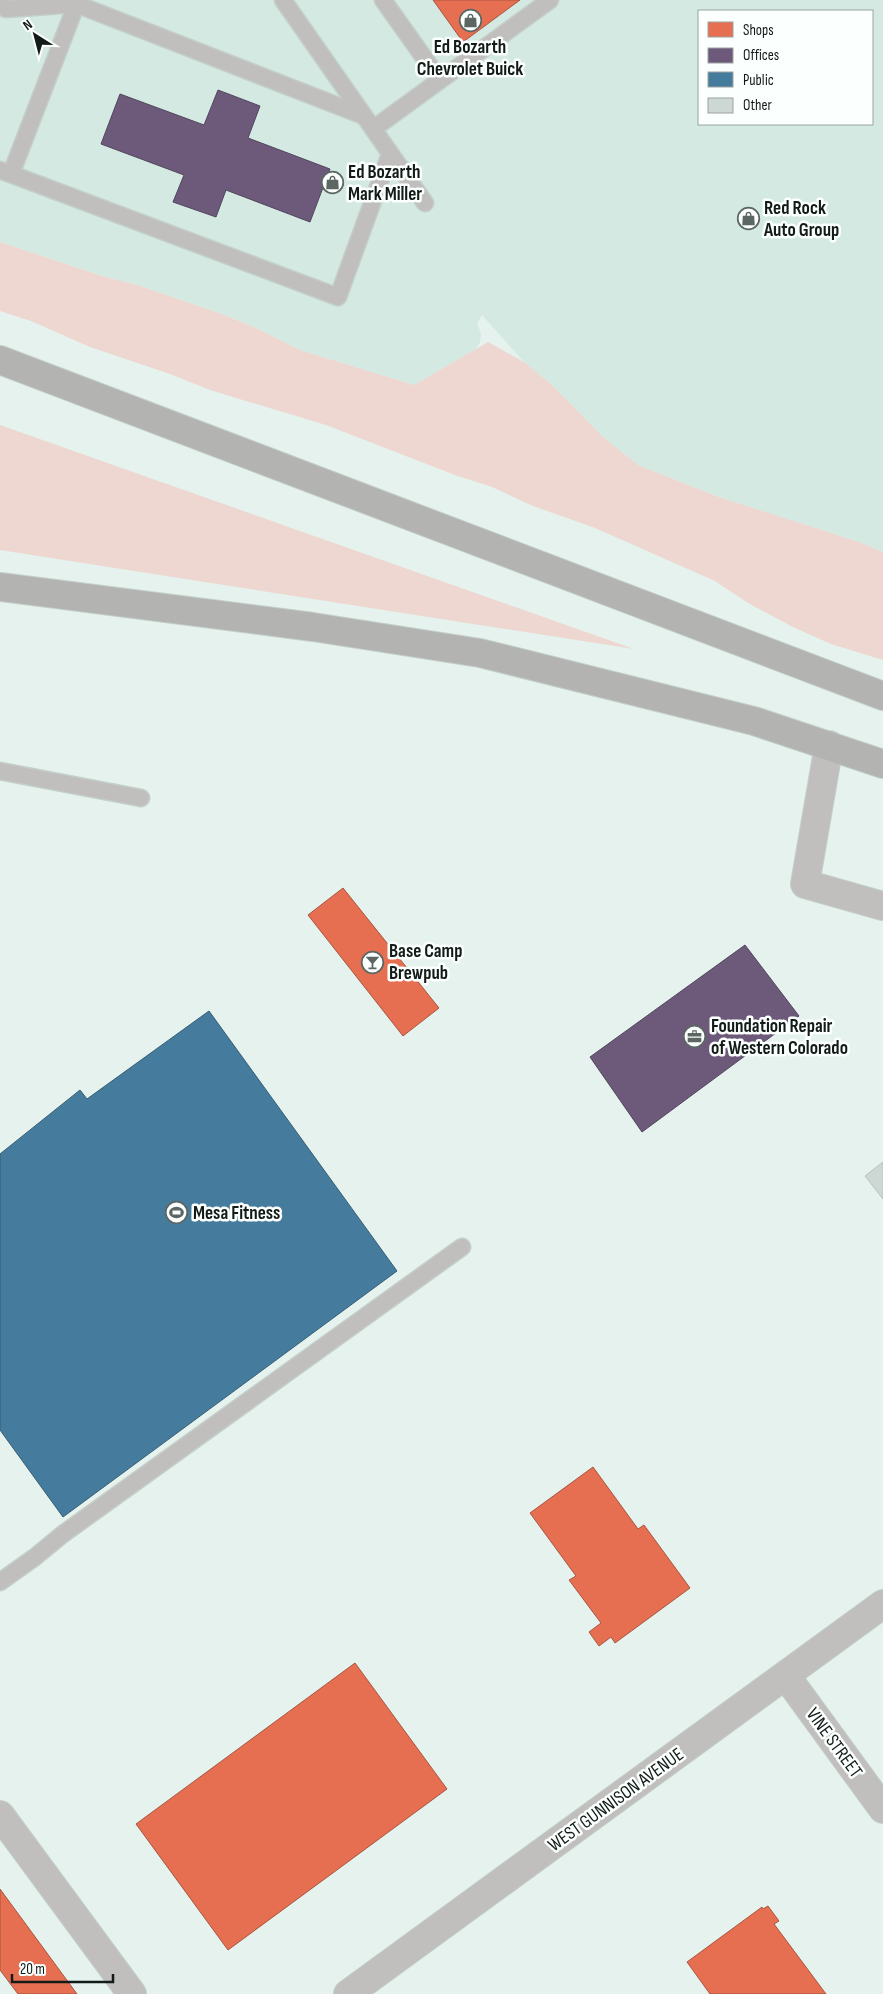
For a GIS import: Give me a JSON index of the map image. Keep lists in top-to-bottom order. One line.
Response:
{"streets":{"street":["VINE STREET","WEST GUNNISON AVENUE"]},"crossings":[["VINE STREET","WEST GUNNISON AVENUE"]],"places":{"shop":["Ed Bozarth Chevrolet Buick","Ed Bozarth Mark Miller","Red Rock Auto Group"],"bar":["Base Camp Brewpub"],"office":["Foundation Repair of Western Colorado"],"sports":["Mesa Fitness"]},"legend":["Shops","Offices","Public","Other"],"scale_bar":"20 m","north":"top left"}
